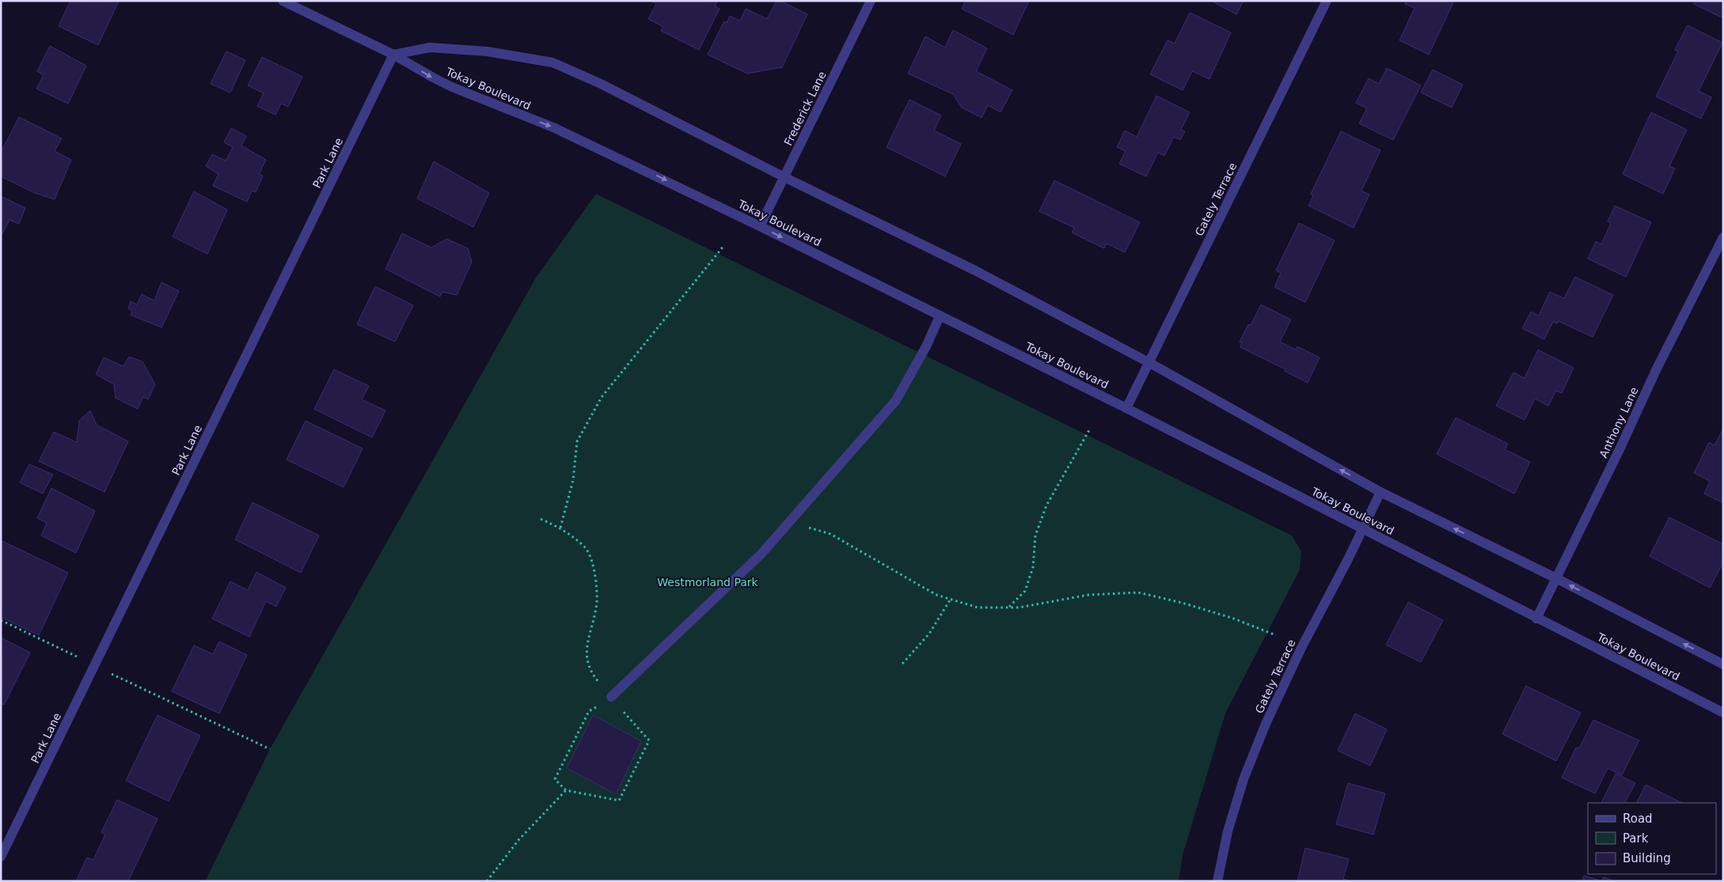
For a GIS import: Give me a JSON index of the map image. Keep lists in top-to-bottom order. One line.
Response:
{"streets":{"street":["Tokay Boulevard","Frederick Lane","Park Lane","Gately Terrace","Anthony Lane"]},"crossings":[["Tokay Boulevard","Frederick Lane"],["Tokay Boulevard","Park Lane"],["Tokay Boulevard","Gately Terrace"],["Tokay Boulevard","Anthony Lane"]],"parks":["Westmorland Park"],"legend":["Road","Park","Building"]}
